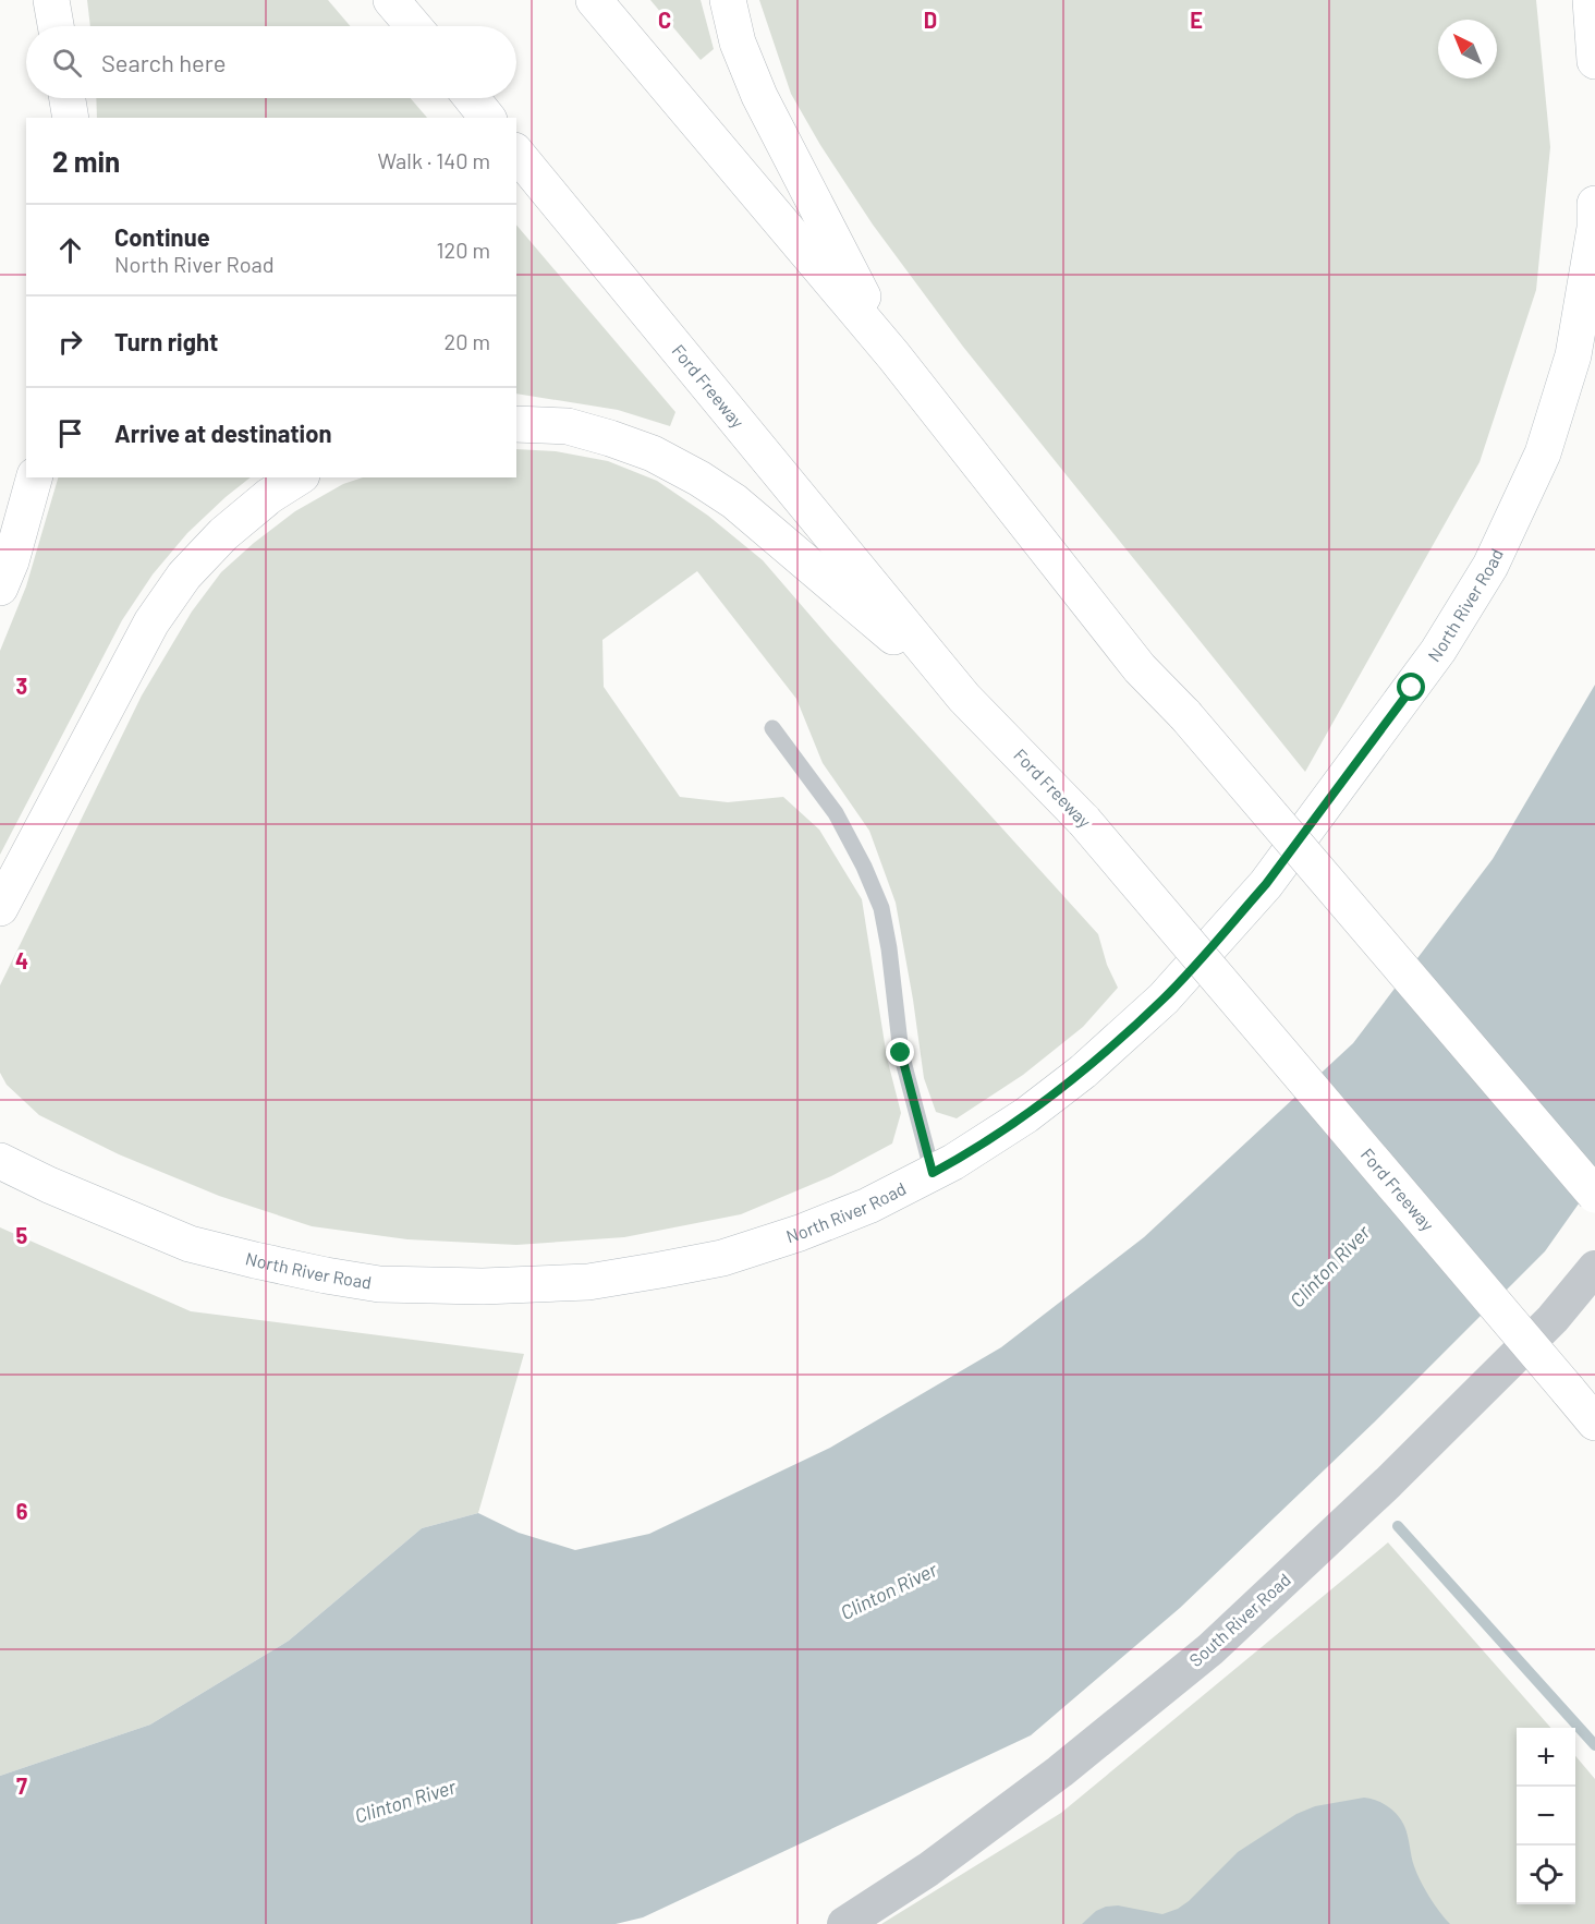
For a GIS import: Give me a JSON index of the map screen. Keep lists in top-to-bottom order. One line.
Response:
{"streets":{"main road":["Ford Freeway","North River Road"],"street":["South River Road"]},"water":["Clinton River"],"north":"top left","page":{"search":"Search here","heading":["2 min","Walk · 140 m"],"list":[["Continue","North River Road","120 m"],["Turn right","20 m"],"Arrive at destination"],"map_buttons":["+","−"]},"grid":{"columns":["C","D","E"],"rows":["3","4","5","6","7"]}}
